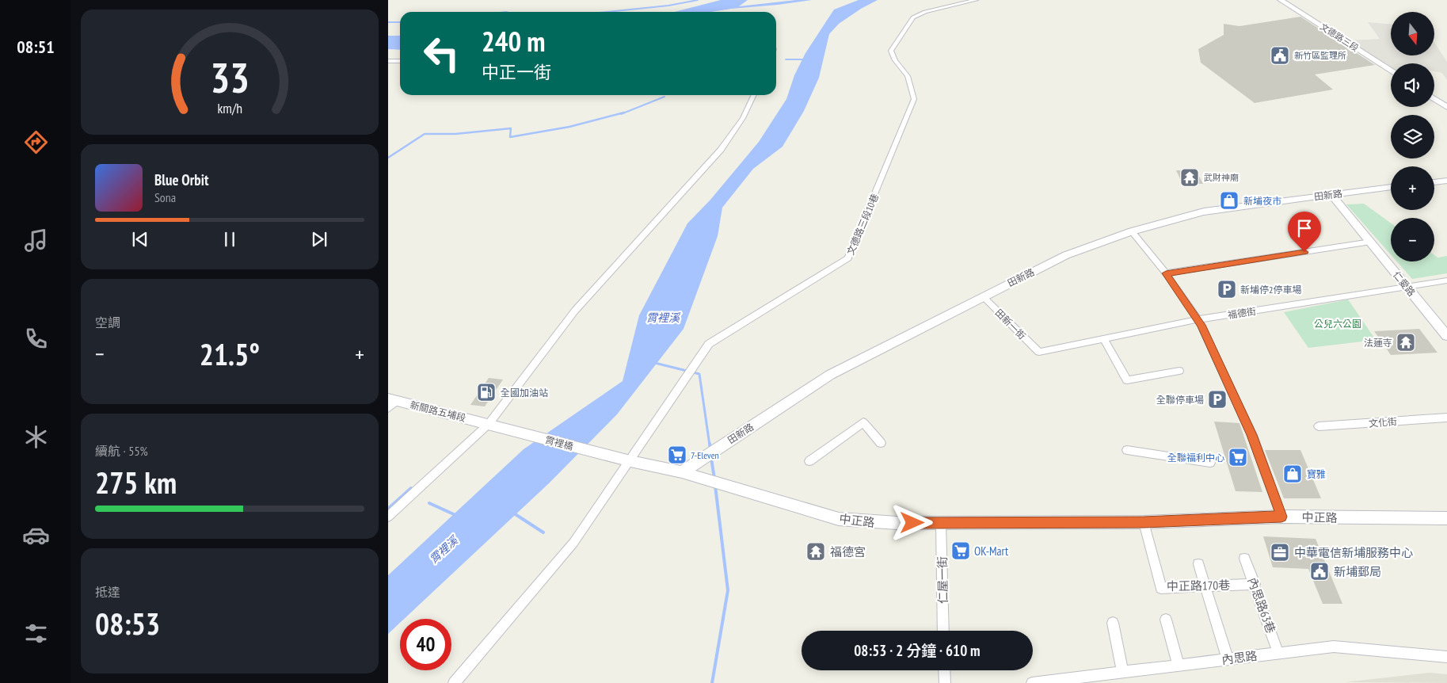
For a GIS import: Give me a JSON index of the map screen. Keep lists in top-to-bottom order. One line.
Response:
{"streets":{"main road":["文德路三段","田新路","仁愛路","新關路五埔段","霄裡橋","中正路"],"street":["文德路三段10巷","福德街","田新一街","文化街","仁屋一街","中正路170巷","內思路63巷","內思路"]},"crossings":[["田新路","仁愛路"],["田新路","田新一街"],["田新路","中正路"],["文德路三段10巷","霄裡橋"],["文德路三段10巷","中正路"],["仁愛路","福德街"],["福德街","田新一街"],["新關路五埔段","霄裡橋"],["霄裡橋","中正路"],["中正路","仁屋一街"],["中正路","中正路170巷"],["中正路170巷","內思路63巷"],["內思路63巷","內思路"]],"water":["霄裡溪"],"parks":["公兒六公園"],"places":{"public building":["新竹區監理所","新埔郵局"],"temple":["武財神廟","法蓮寺","福德宮"],"shop":["新埔夜市","寶雅"],"parking":["新埔停2停車場","全聯停車場"],"fuel station":["全國加油站"],"supermarket":["7-Eleven","全聯福利中心","OK-Mart"],"office":["中華電信新埔服務中心"]},"north":"bottom","page":{"tabs":"08:51","map_buttons":["+","−"],"turn":["240 m","中正一街"],"song":["Blue Orbit","Sona"],"tile":["空調",["續航 · 55%","275 km"],["抵達","08:53"]],"heat":["−","21.5°","+"],"limit":"40","trip":"08:53 · 2 分鐘 · 610 m","gauge":["33","km/h"]}}
